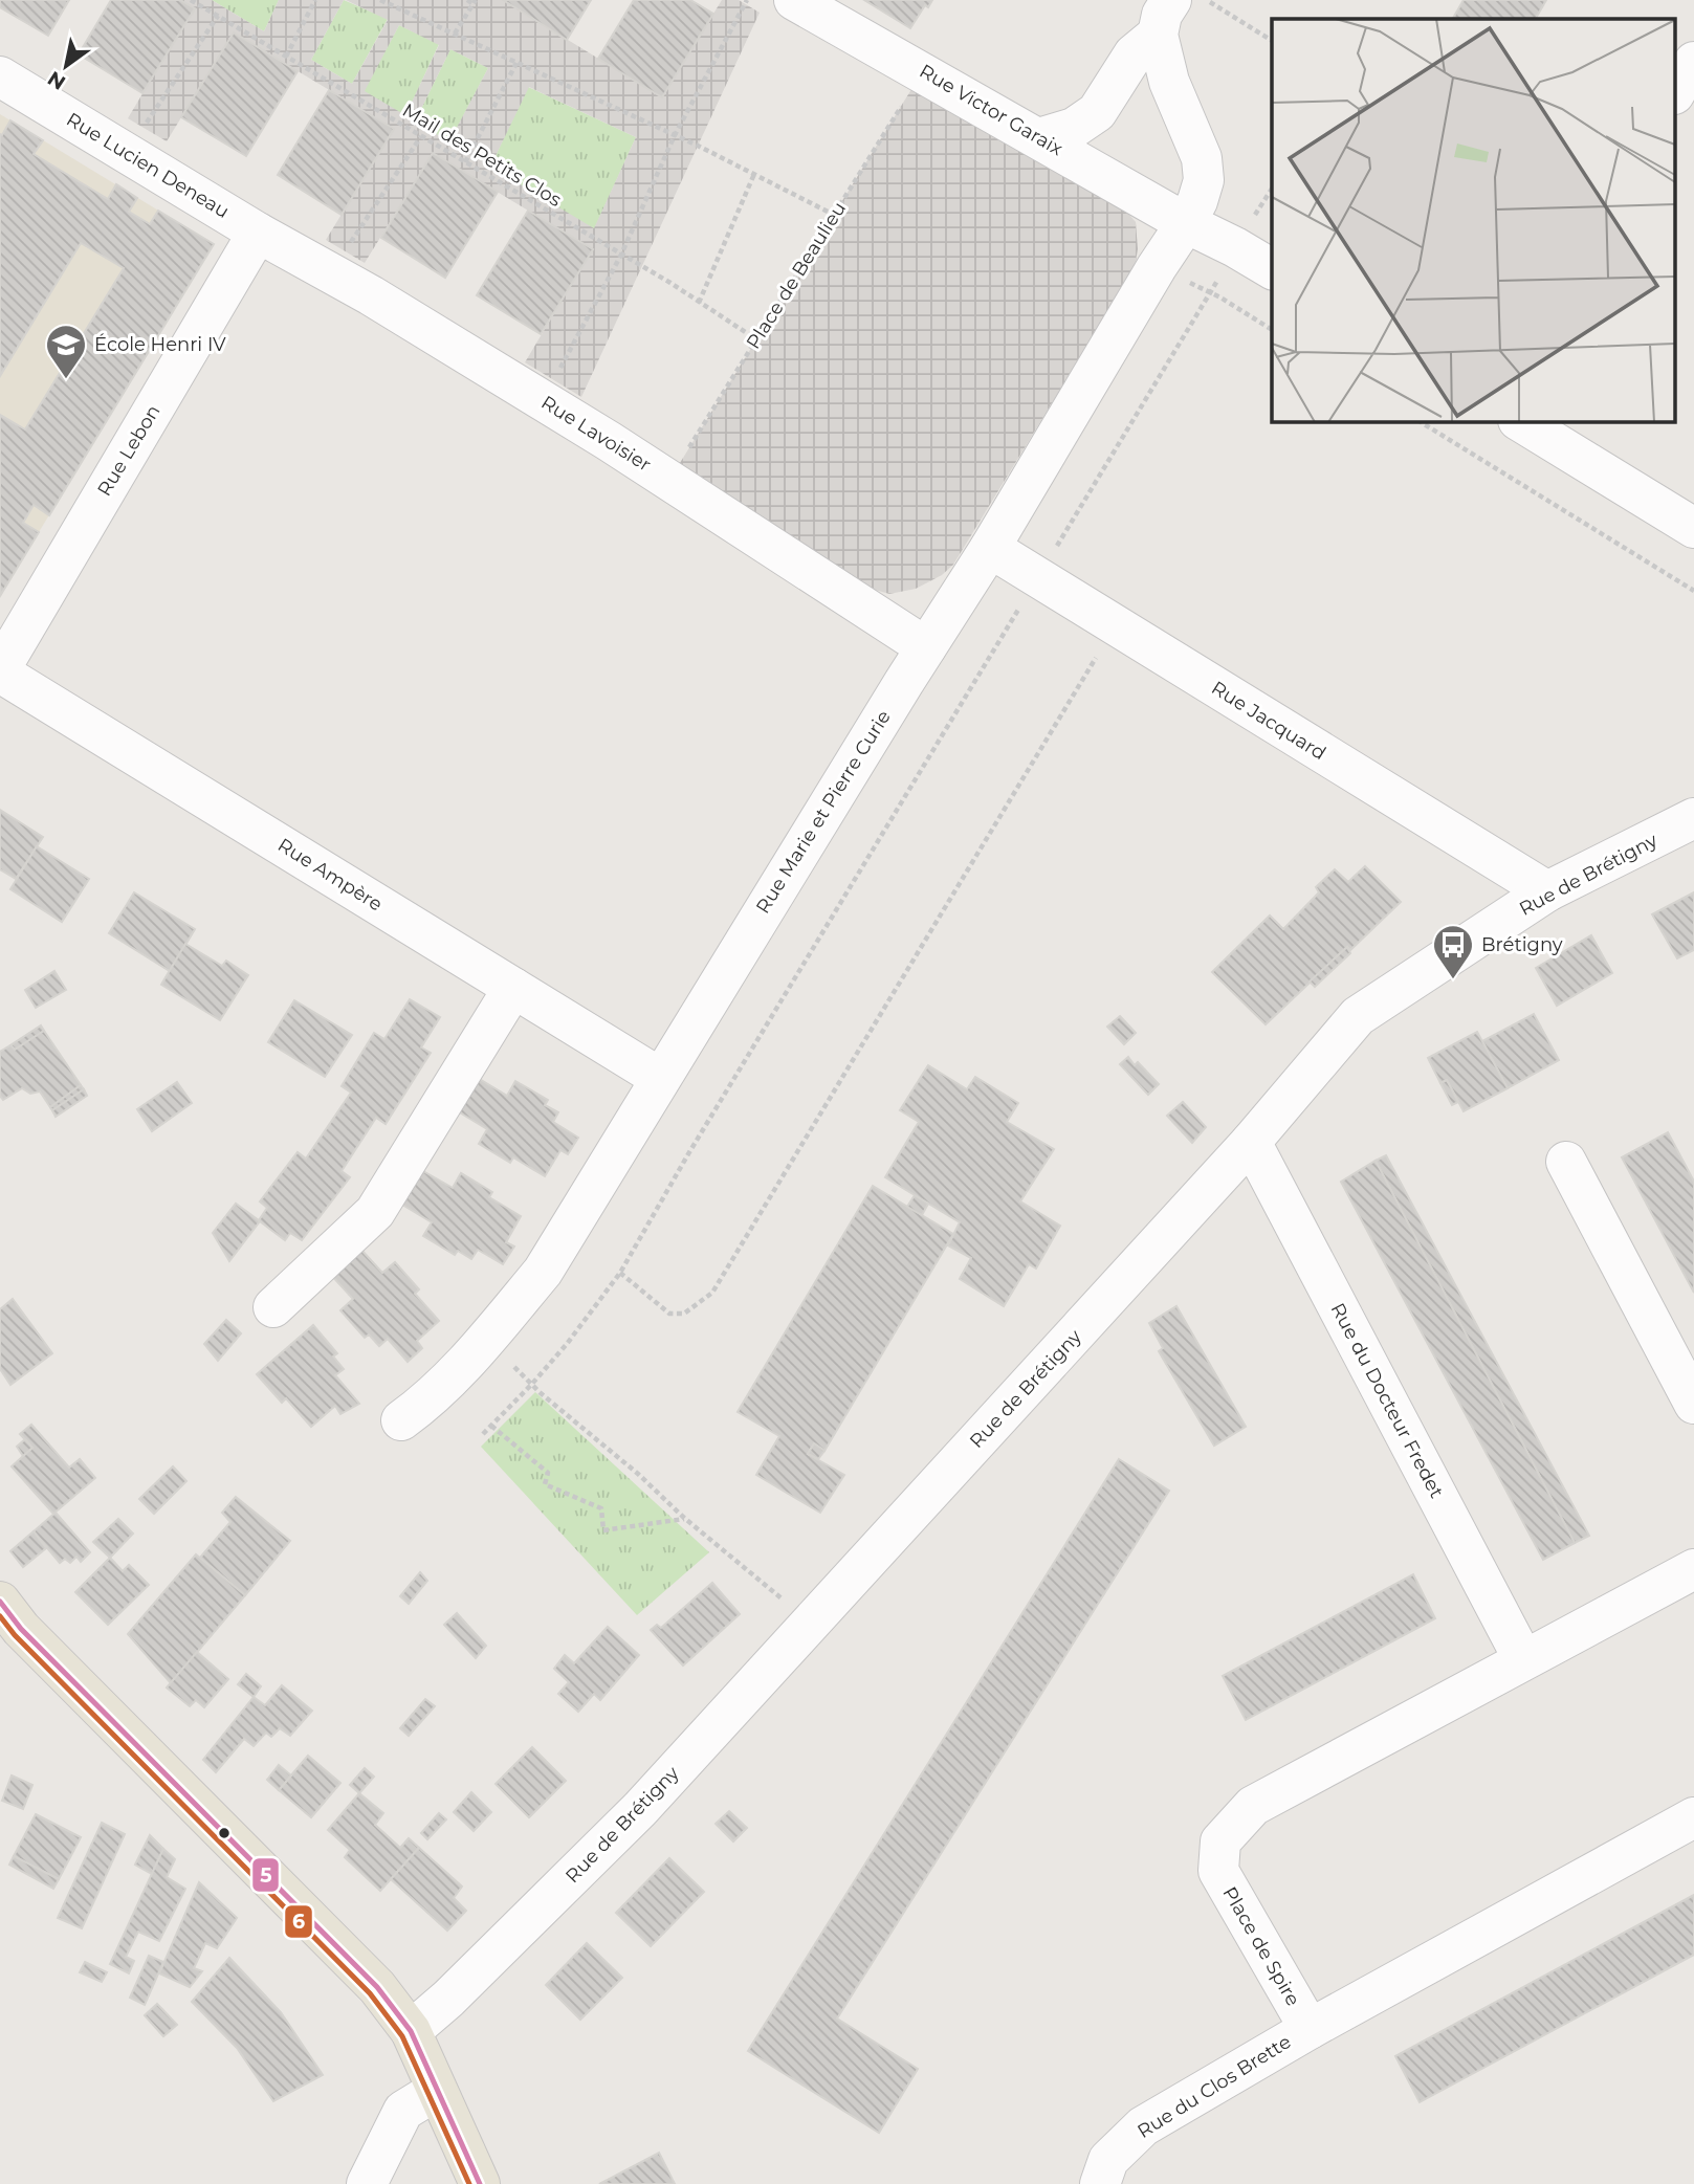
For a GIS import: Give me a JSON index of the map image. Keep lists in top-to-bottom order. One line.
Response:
{"streets":{"street":["Rue Victor Garaix","Rue Lucien Deneau","Rue Lavoisier","Rue Lebon","Rue Jacquard","Rue Marie et Pierre Curie","Rue Ampère","Rue de Brétigny","Rue du Docteur Fredet","Place de Spire","Rue du Clos Brette"],"path":["Mail des Petits Clos","Place de Beaulieu"]},"crossings":[["Rue Victor Garaix","Place de Beaulieu"],["Mail des Petits Clos","Place de Beaulieu"],["Rue Lucien Deneau","Rue Lavoisier"],["Rue Lucien Deneau","Rue Lebon"],["Place de Beaulieu","Rue Lavoisier"],["Rue Lavoisier","Rue Lebon"],["Rue Lavoisier","Rue Marie et Pierre Curie"],["Rue Lebon","Rue Ampère"],["Rue Jacquard","Rue Marie et Pierre Curie"],["Rue Jacquard","Rue de Brétigny"],["Rue Marie et Pierre Curie","Rue Ampère"],["Rue de Brétigny","Rue du Docteur Fredet"],["Rue du Docteur Fredet","Place de Spire"],["Place de Spire","Rue du Clos Brette"]],"places":{"school or university":["École Henri IV"],"bus stop":["Brétigny"]},"lines":["transit line 5","transit line 6"],"north":"bottom left"}
